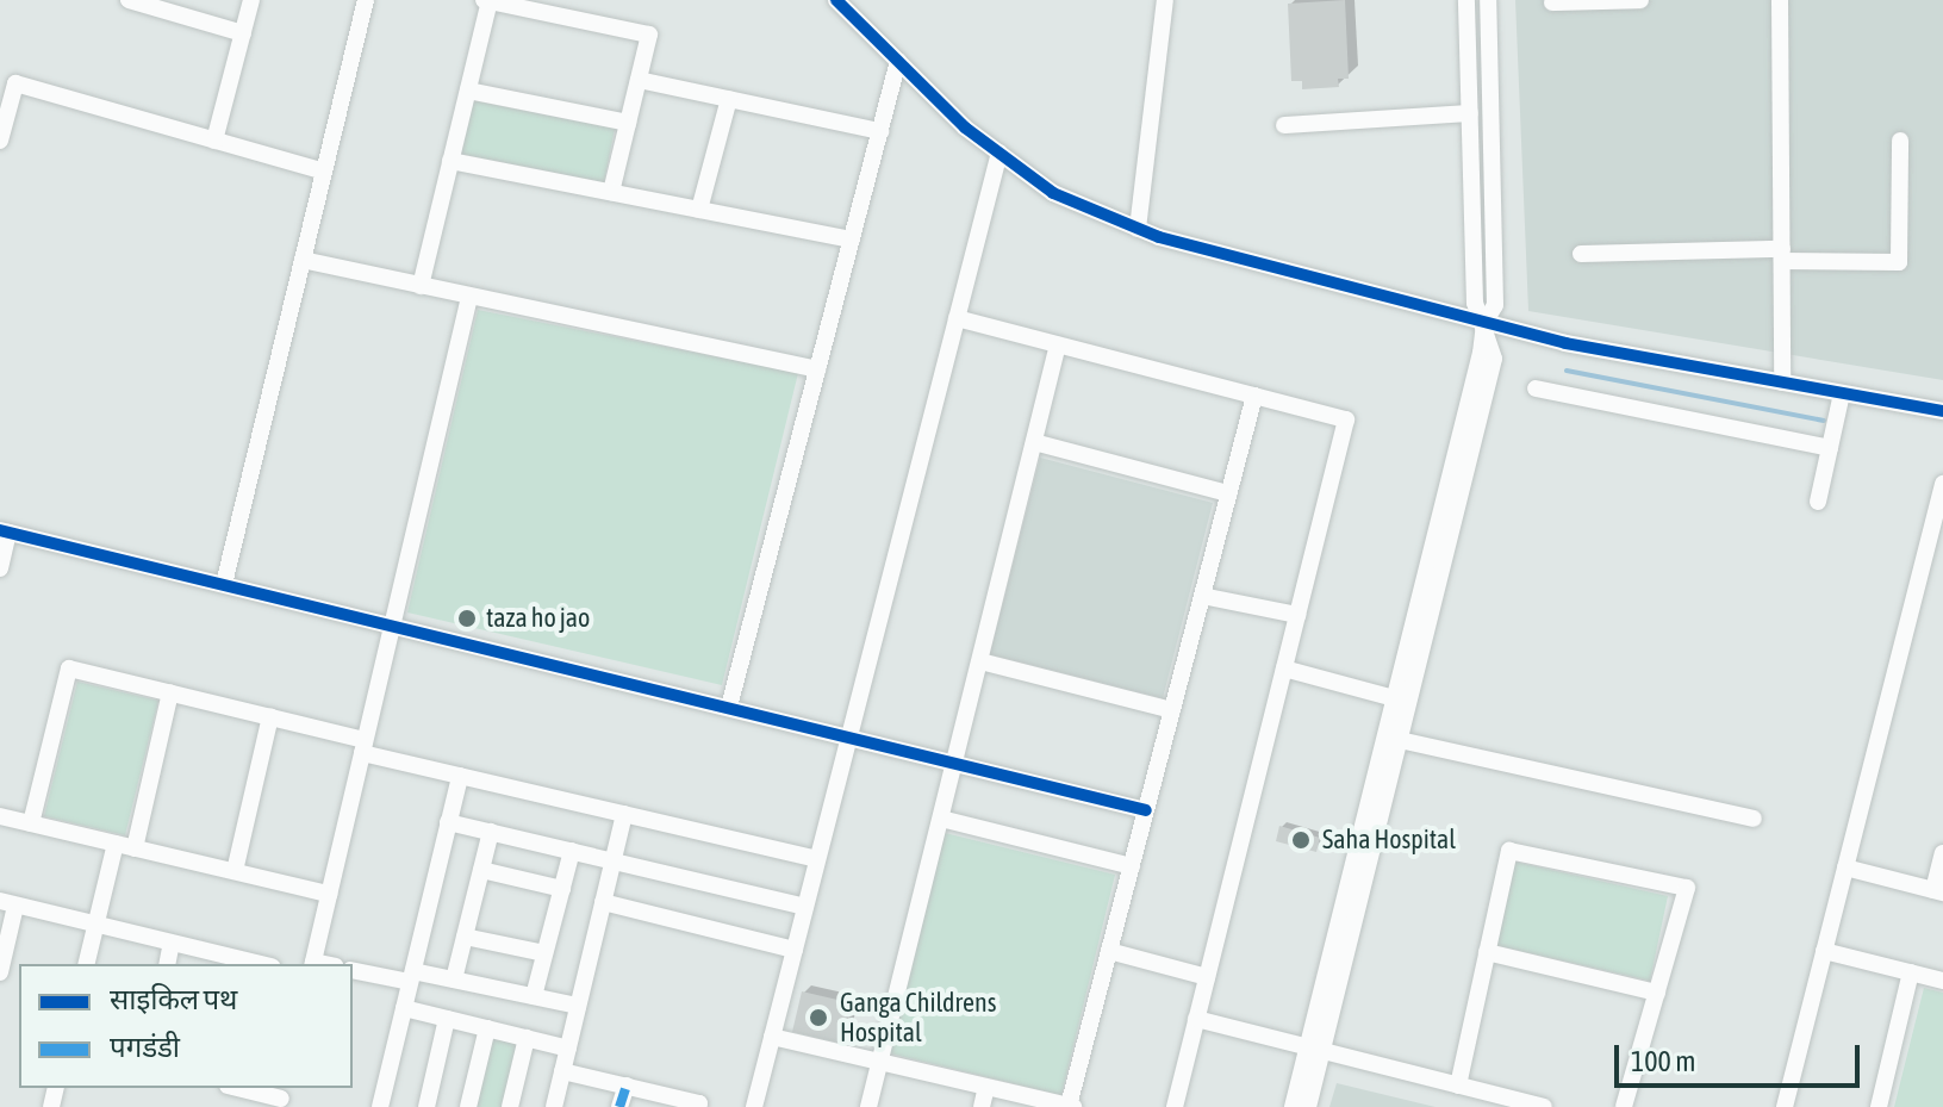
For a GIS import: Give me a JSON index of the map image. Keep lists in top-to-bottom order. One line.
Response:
{"places":["taza ho jao","Saha Hospital","Ganga Childrens Hospital"],"legend":["साइकिल पथ","पगडंडी"],"scale_bar":"100 m"}
